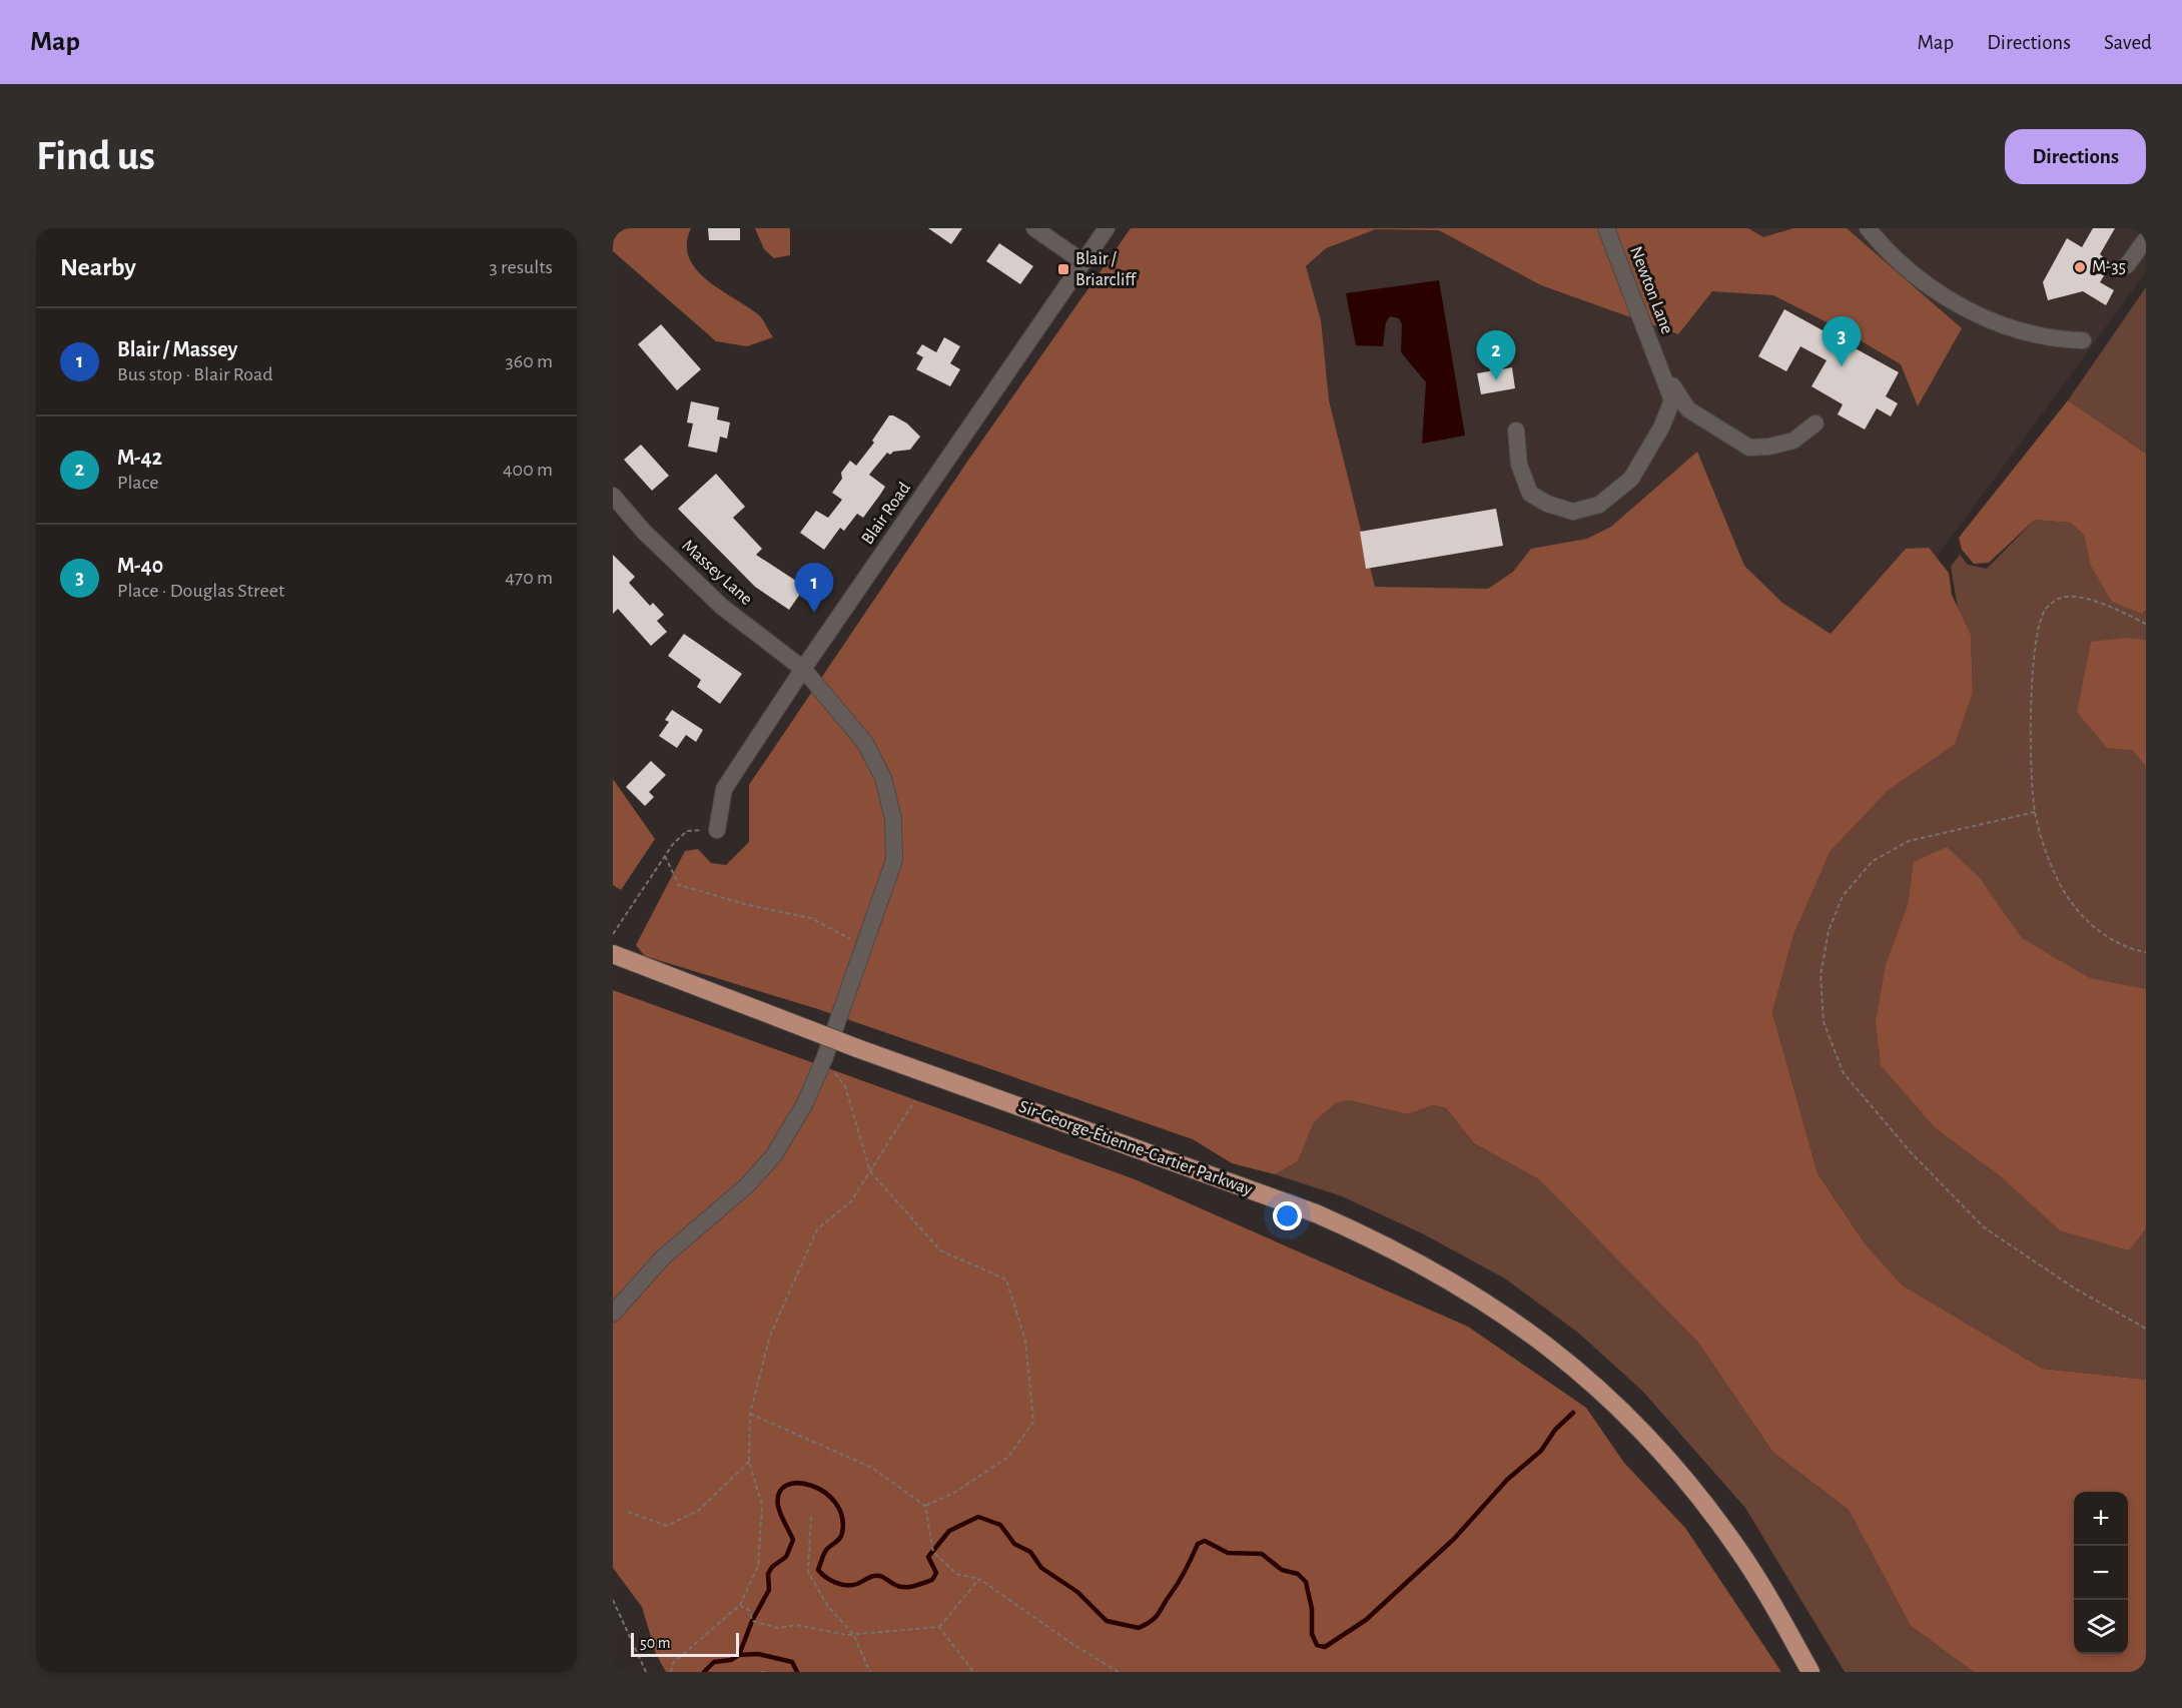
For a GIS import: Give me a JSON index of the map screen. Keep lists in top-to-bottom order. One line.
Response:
{"streets":{"main road":["Sir-George-Étienne-Cartier Parkway"],"street":["Newton Lane","Blair Road","Massey Lane"]},"crossings":[["Blair Road","Massey Lane"]],"places":{"other":["M-35"],"transit":["Blair / Briarcliff"]},"scale_bar":"50 m","page":{"header":"Map","nav":["Map","Directions","Saved"],"buttons":"Directions","title":"Find us","heading":["Nearby","3 results"],"list":[{"mark":"1","name":"Blair / Massey","note":"Bus stop · Blair Road","value":"360 m"},{"mark":"2","name":"M-42","note":"Place","value":"400 m"},{"mark":"3","name":"M-40","note":"Place · Douglas Street","value":"470 m"}],"pins":["3","2","1"],"map_buttons":["+","−"],"scale":"50 m"}}
